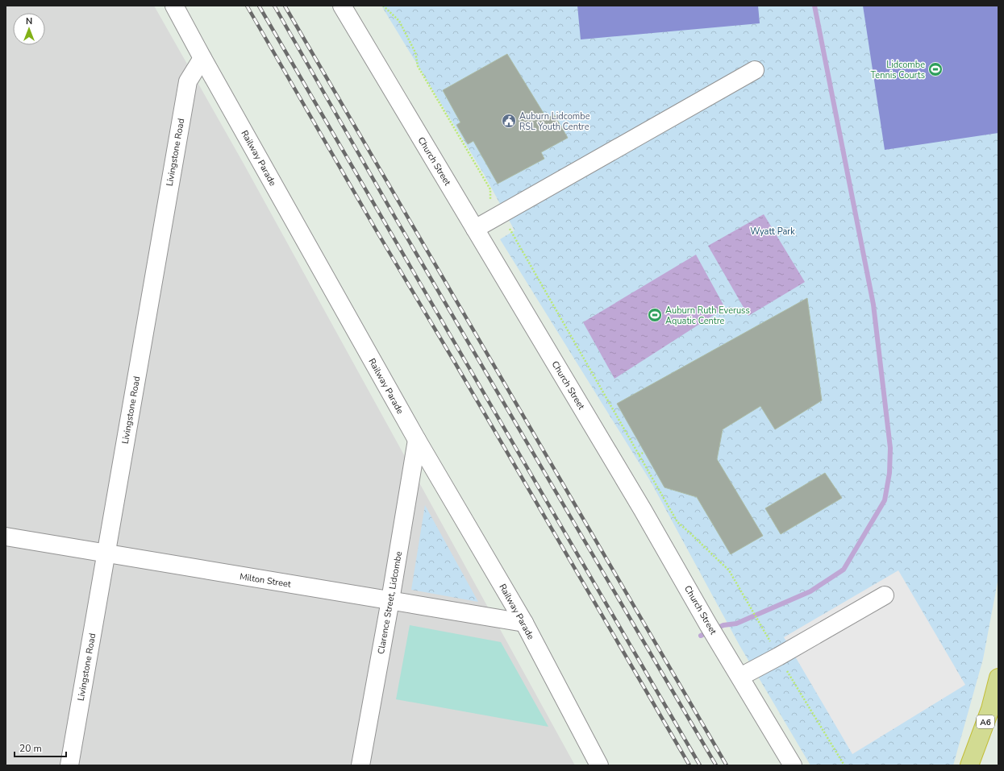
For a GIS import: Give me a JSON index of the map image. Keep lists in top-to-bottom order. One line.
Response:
{"streets":{"highway":["A6"],"street":["Livingstone Road","Railway Parade","Church Street","Milton Street","Clarence Street, Lidcombe"]},"crossings":[["Livingstone Road","Railway Parade"],["Livingstone Road","Milton Street"],["Railway Parade","Milton Street"],["Railway Parade","Clarence Street, Lidcombe"],["Milton Street","Clarence Street, Lidcombe"]],"parks":["Wyatt Park"],"places":{"sports":["Lidcombe Tennis Courts","Auburn Ruth Everuss Aquatic Centre"],"public building":["Auburn Lidcombe RSL Youth Centre"]},"scale_bar":"20 m","north":"top"}
